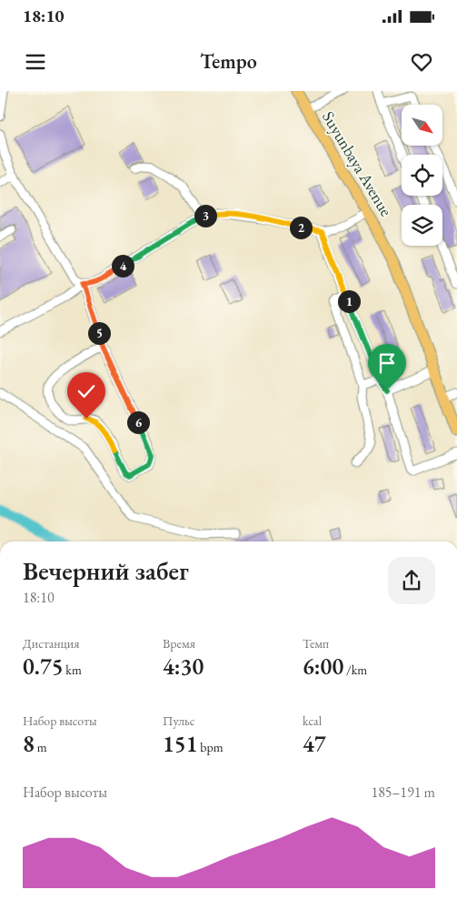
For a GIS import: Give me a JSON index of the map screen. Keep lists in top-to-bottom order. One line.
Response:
{"streets":{"main road":["Suyunbaya Avenue"]},"north":"bottom right","page":{"status":"18:10","header":"Tempo","pins":["3","2","4","1","5","6"],"heading":["Вечерний забег","18:10"],"stats":[["Дистанция","0.75 km"],["Время","4:30"],["Темп","6:00 /km"],["Набор высоты","8 m"],["Пульс","151 bpm"],["kcal","47"]],"chart":["Набор высоты","185–191 m"]}}
